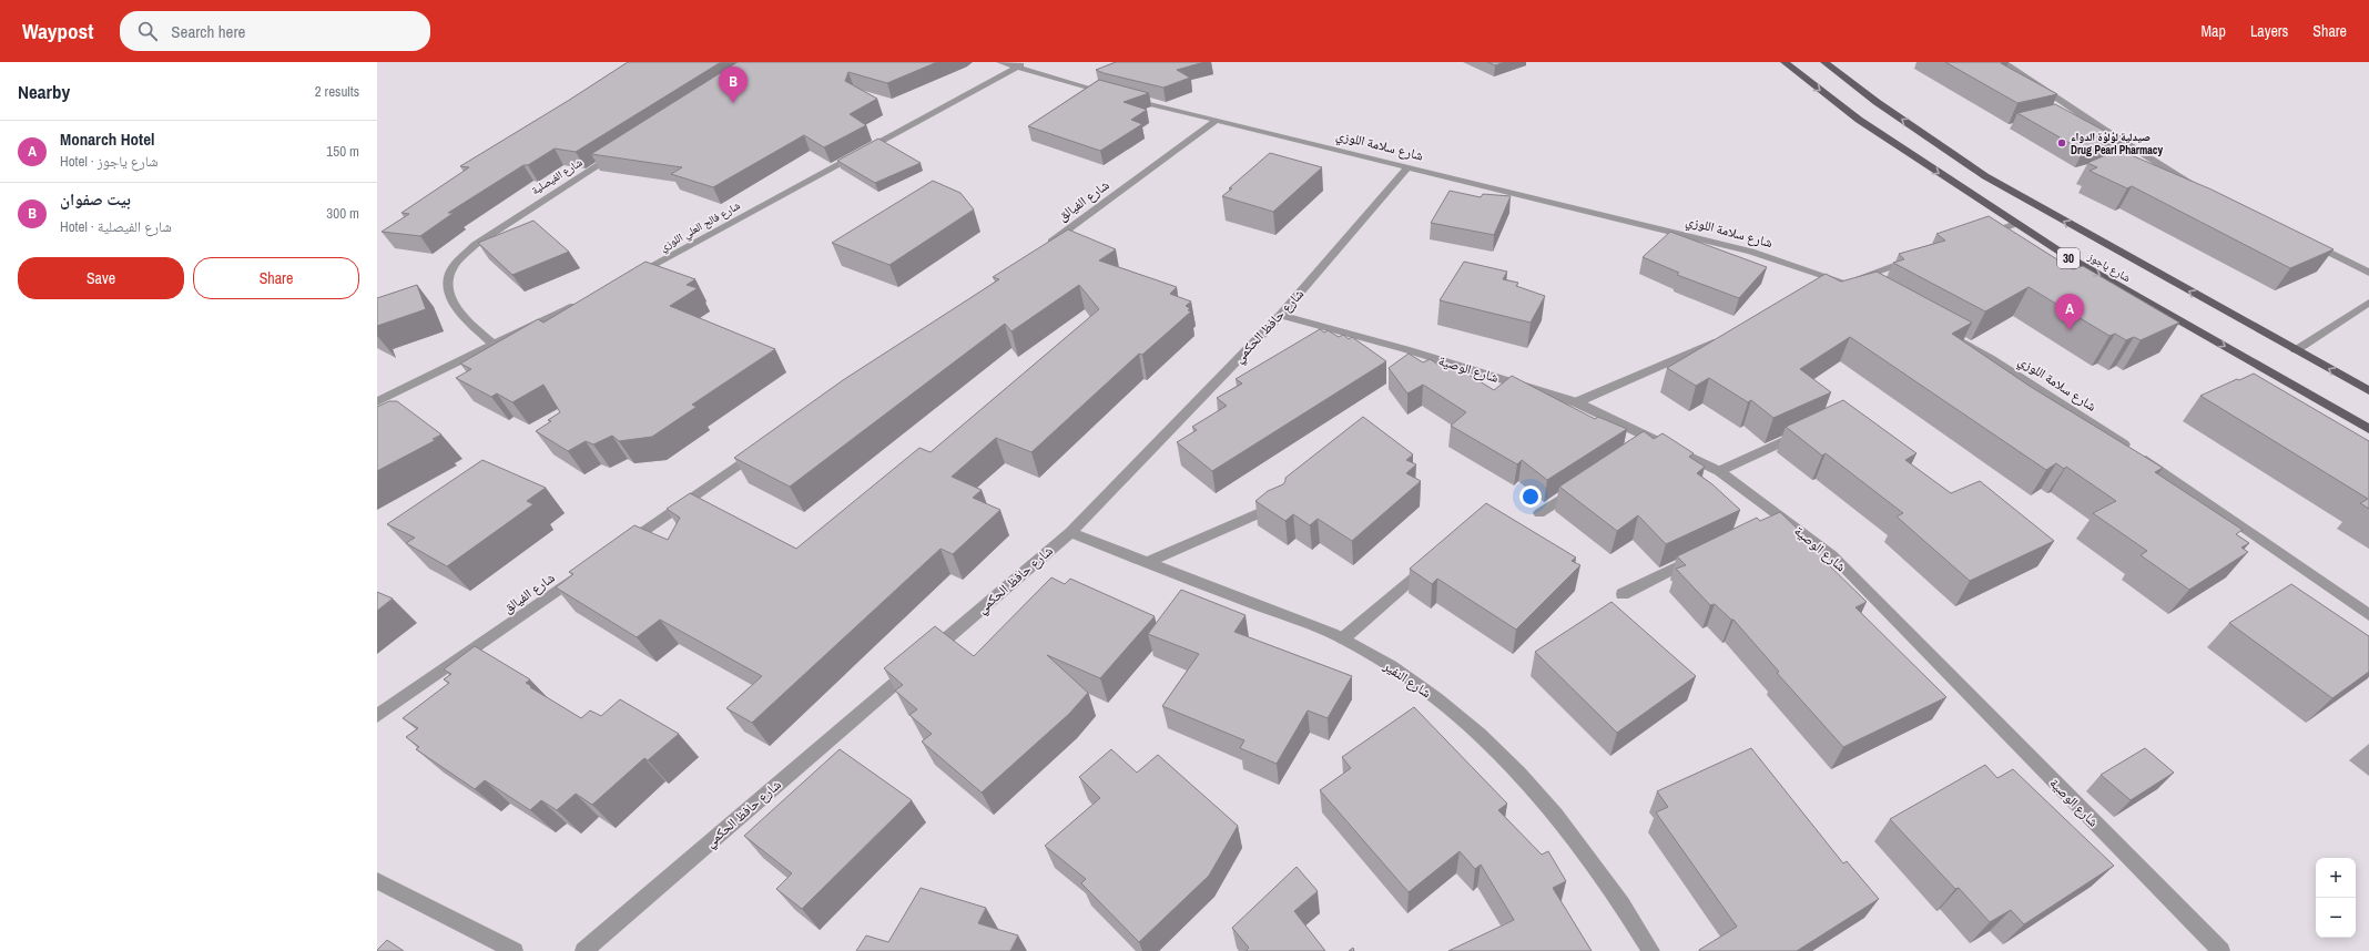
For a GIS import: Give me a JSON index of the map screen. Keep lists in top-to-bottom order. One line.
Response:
{"streets":{"main road":["30","شارع ياجوز"],"street":["شارع سلامة اللوزي","شارع الفيصلية","شارع الفيالق","شارع فالح العلي اللوزي","شارع حافظ الحكمي","شارع الوصية","شارع النفير"]},"crossings":[["شارع سلامة اللوزي","شارع الفيالق"],["شارع سلامة اللوزي","شارع فالح العلي اللوزي"],["شارع سلامة اللوزي","شارع حافظ الحكمي"],["شارع حافظ الحكمي","شارع الوصية"],["شارع حافظ الحكمي","شارع النفير"]],"places":["صيدلية لؤلؤة الدواء Drug Pearl Pharmacy"],"page":{"header":"Waypost","search":"Search here","nav":["Map","Layers","Share"],"heading":["Nearby","2 results"],"pins":["B","A"],"list":[{"mark":"A","name":"Monarch Hotel","note":"Hotel · شارع ياجوز","value":"150 m"},{"mark":"B","name":"بيت صفوان","note":"Hotel · شارع الفيصلية","value":"300 m"}],"buttons":["Save","Share"],"map_buttons":["+","−"]}}
